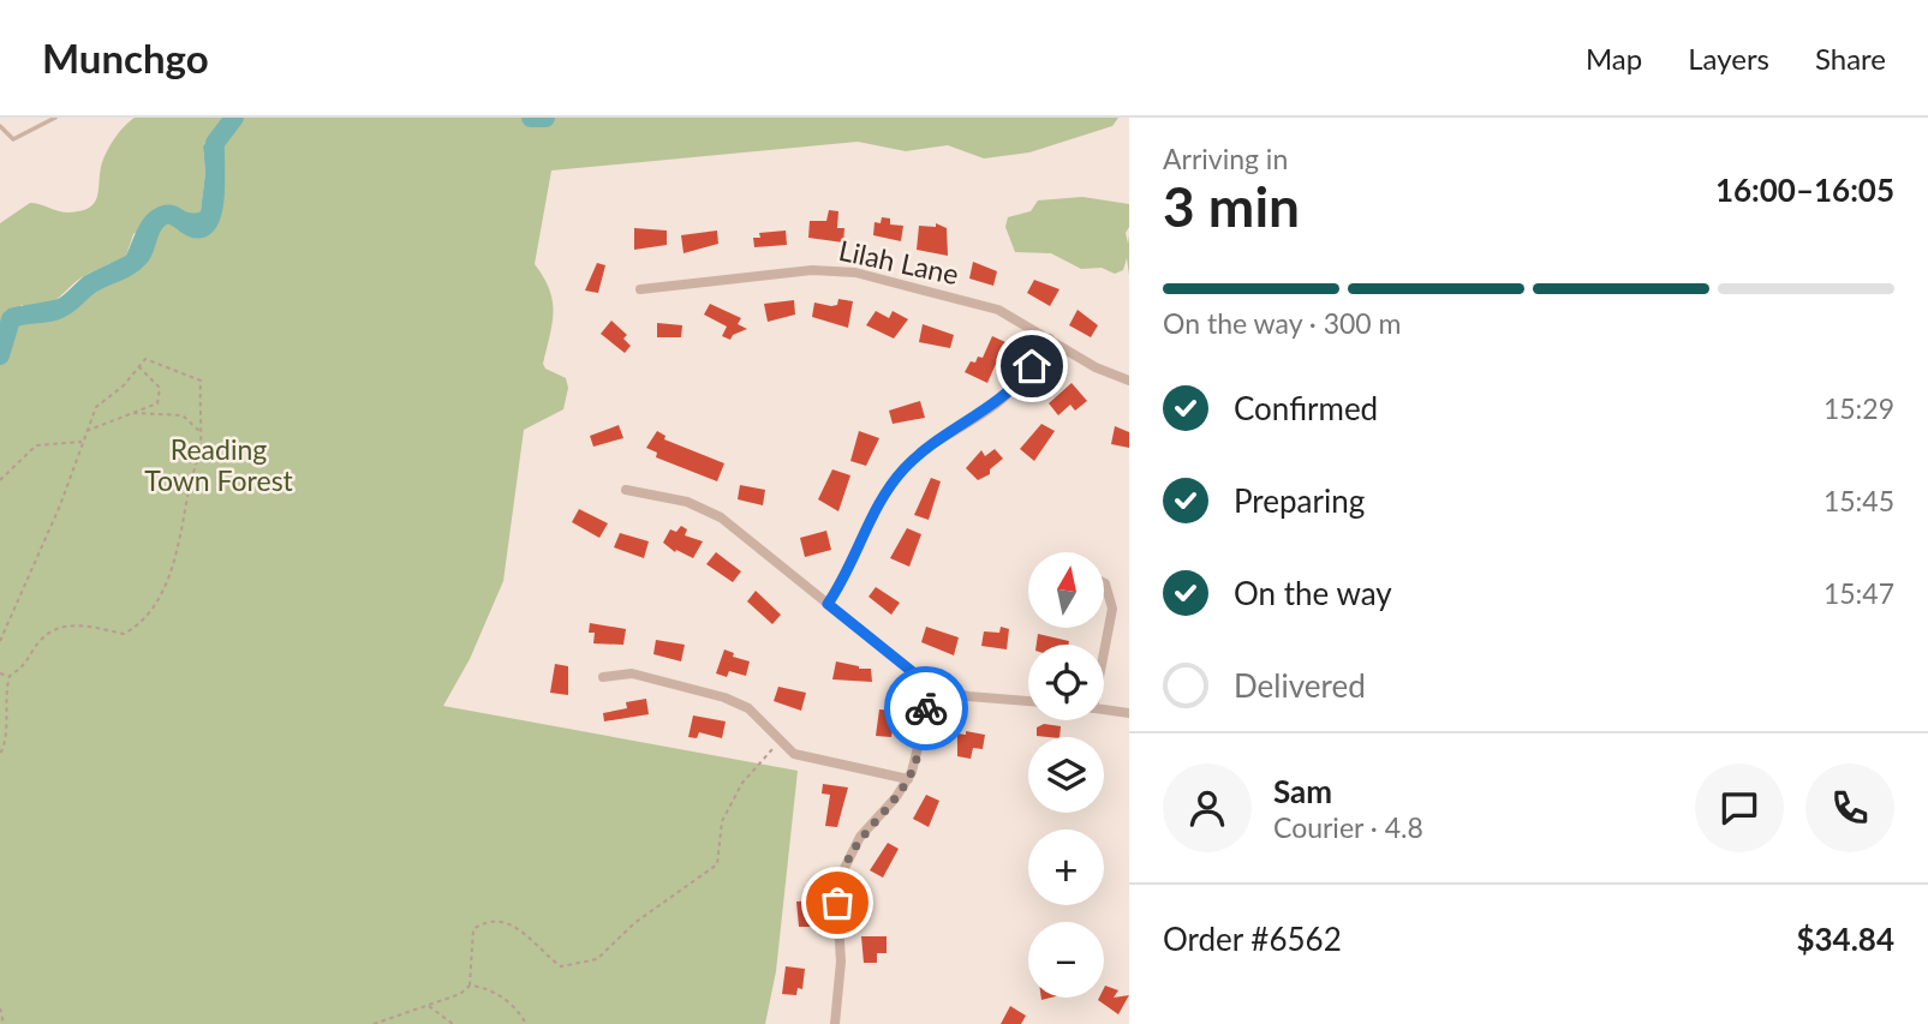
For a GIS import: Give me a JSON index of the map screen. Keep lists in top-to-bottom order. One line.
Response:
{"streets":{"street":["Lilah Lane"]},"parks":["Reading Town Forest"],"north":"top","page":{"header":"Munchgo","nav":["Map","Layers","Share"],"heading":["3 min","Arriving in","16:00–16:05"],"panel":["Sam","Courier · 4.8","Order #6562","$34.84"],"bar":"On the way · 300 m","list":[["Confirmed","15:29"],["Preparing","15:45"],["On the way","15:47"],"Delivered"],"map_buttons":["+","−"]}}
